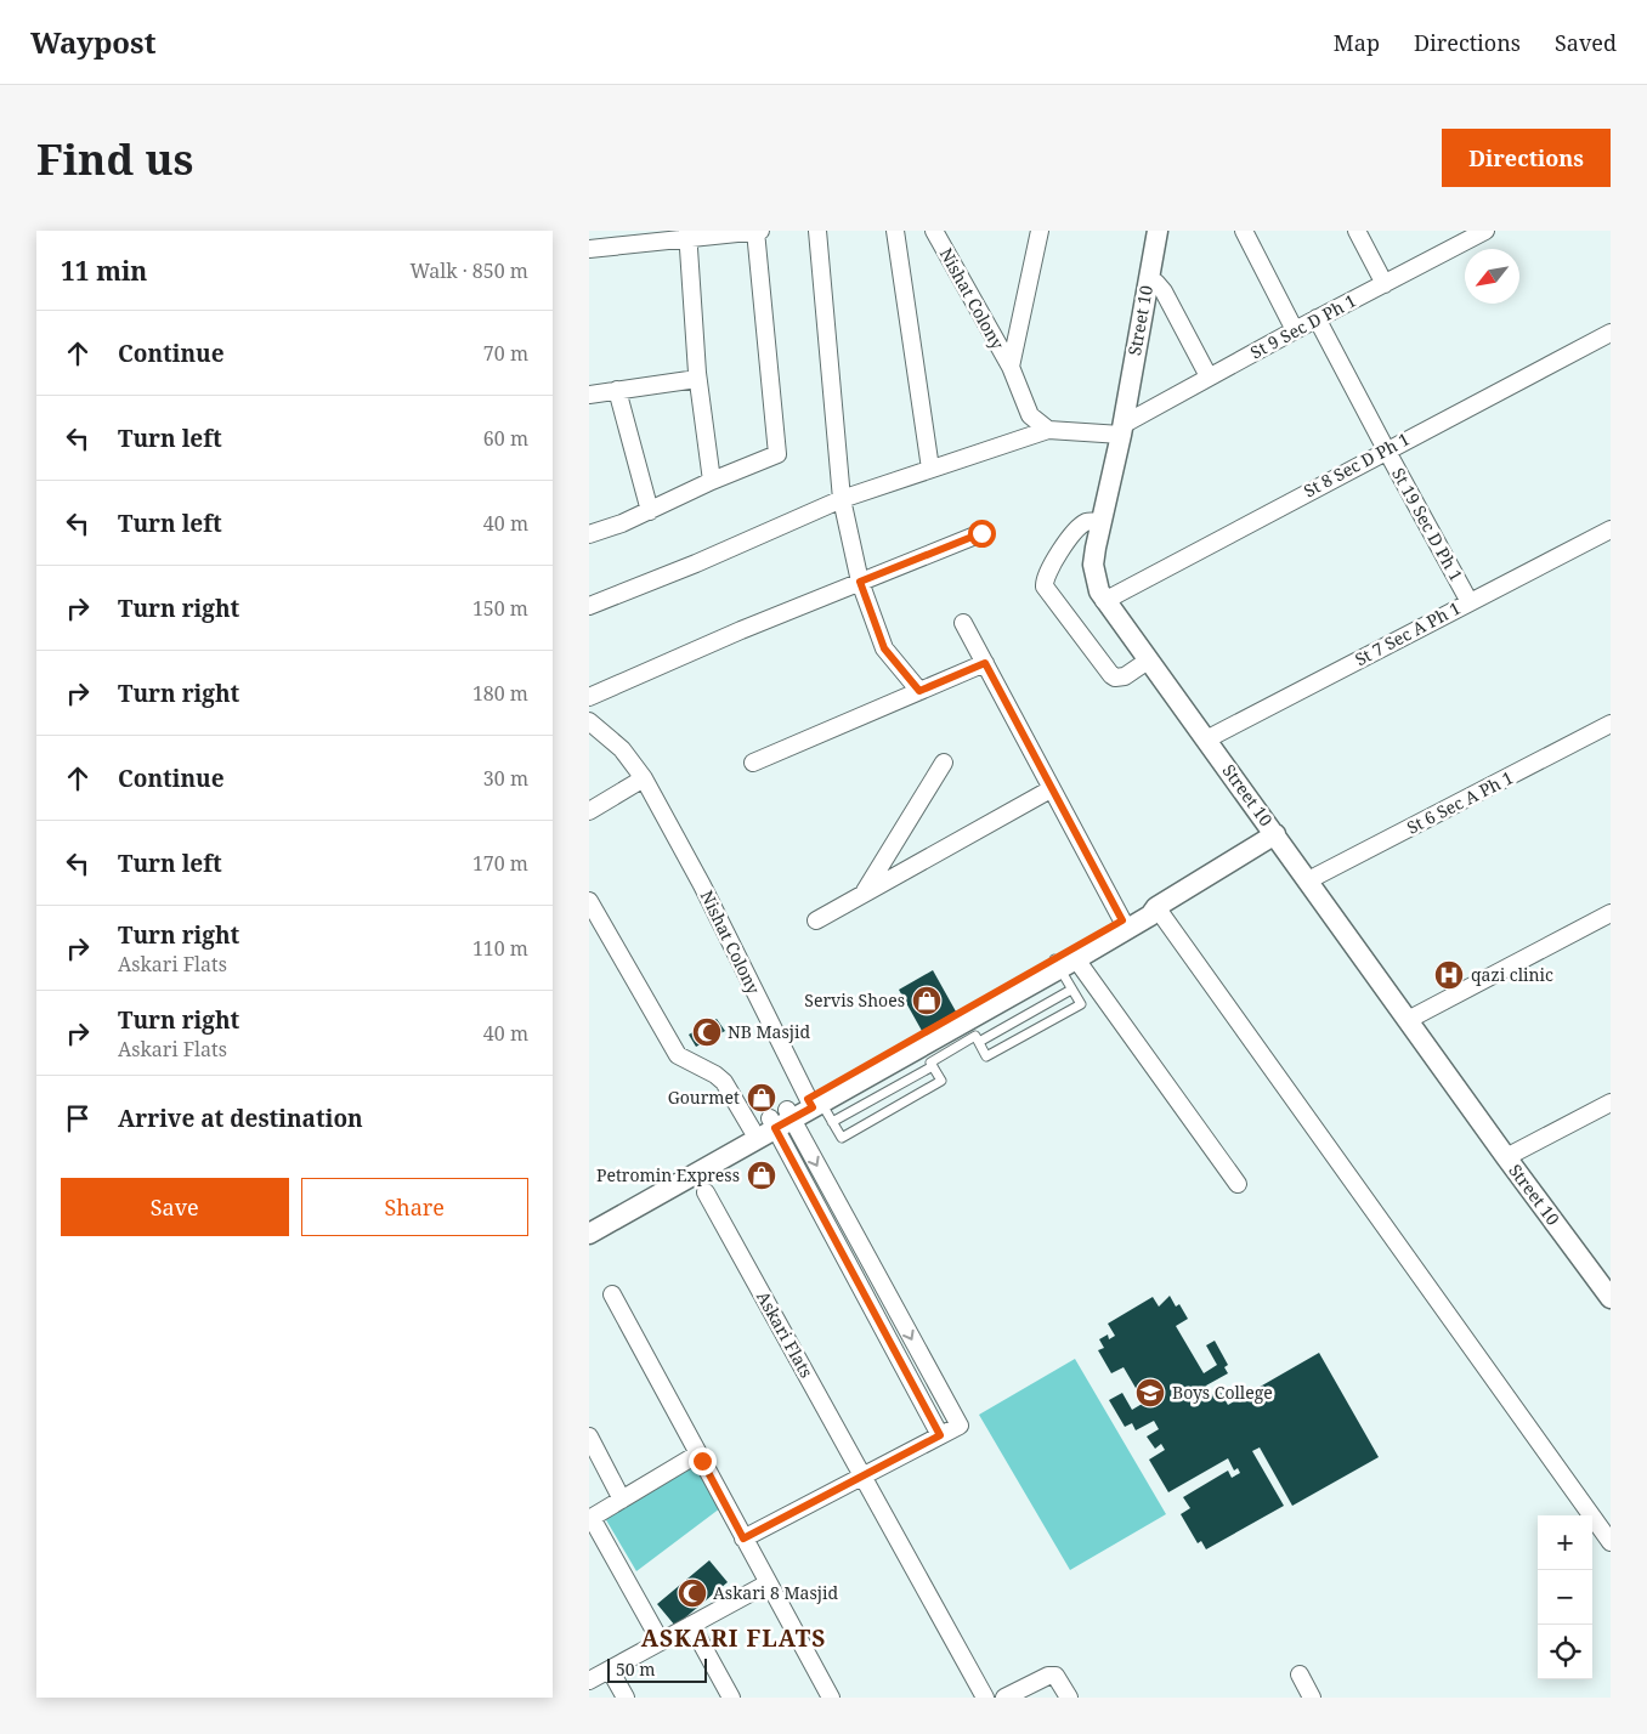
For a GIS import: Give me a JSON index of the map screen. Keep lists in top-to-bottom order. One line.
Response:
{"streets":{"street":["Nishat Colony","Street 10","St 9 Sec D Ph 1","St 8 Sec D Ph 1","St 19 Sec D Ph 1","St 7 Sec A Ph 1","St 6 Sec A Ph 1","Askari Flats"]},"crossings":[["Street 10","St 9 Sec D Ph 1"],["Street 10","St 8 Sec D Ph 1"],["Street 10","St 7 Sec A Ph 1"],["Street 10","St 6 Sec A Ph 1"],["St 9 Sec D Ph 1","St 19 Sec D Ph 1"],["St 8 Sec D Ph 1","St 19 Sec D Ph 1"],["St 19 Sec D Ph 1","St 7 Sec A Ph 1"]],"districts":["ASKARI FLATS"],"places":{"hospital":["qazi clinic"],"shop":["Servis Shoes","Gourmet","Petromin Express"],"mosque":["NB Masjid","Askari 8 Masjid"],"school or university":["Boys College"]},"scale_bar":"50 m","north":"bottom left","page":{"header":"Waypost","nav":["Map","Directions","Saved"],"buttons":["Directions",["Save","Share"]],"title":"Find us","heading":["11 min","Walk · 850 m"],"list":[["Continue","70 m"],["Turn left","60 m"],["Turn left","40 m"],["Turn right","150 m"],["Turn right","180 m"],["Continue","30 m"],["Turn left","170 m"],["Turn right","Askari Flats","110 m"],["Turn right","Askari Flats","40 m"],"Arrive at destination"],"map_buttons":["+","−"],"scale":"50 m"}}
